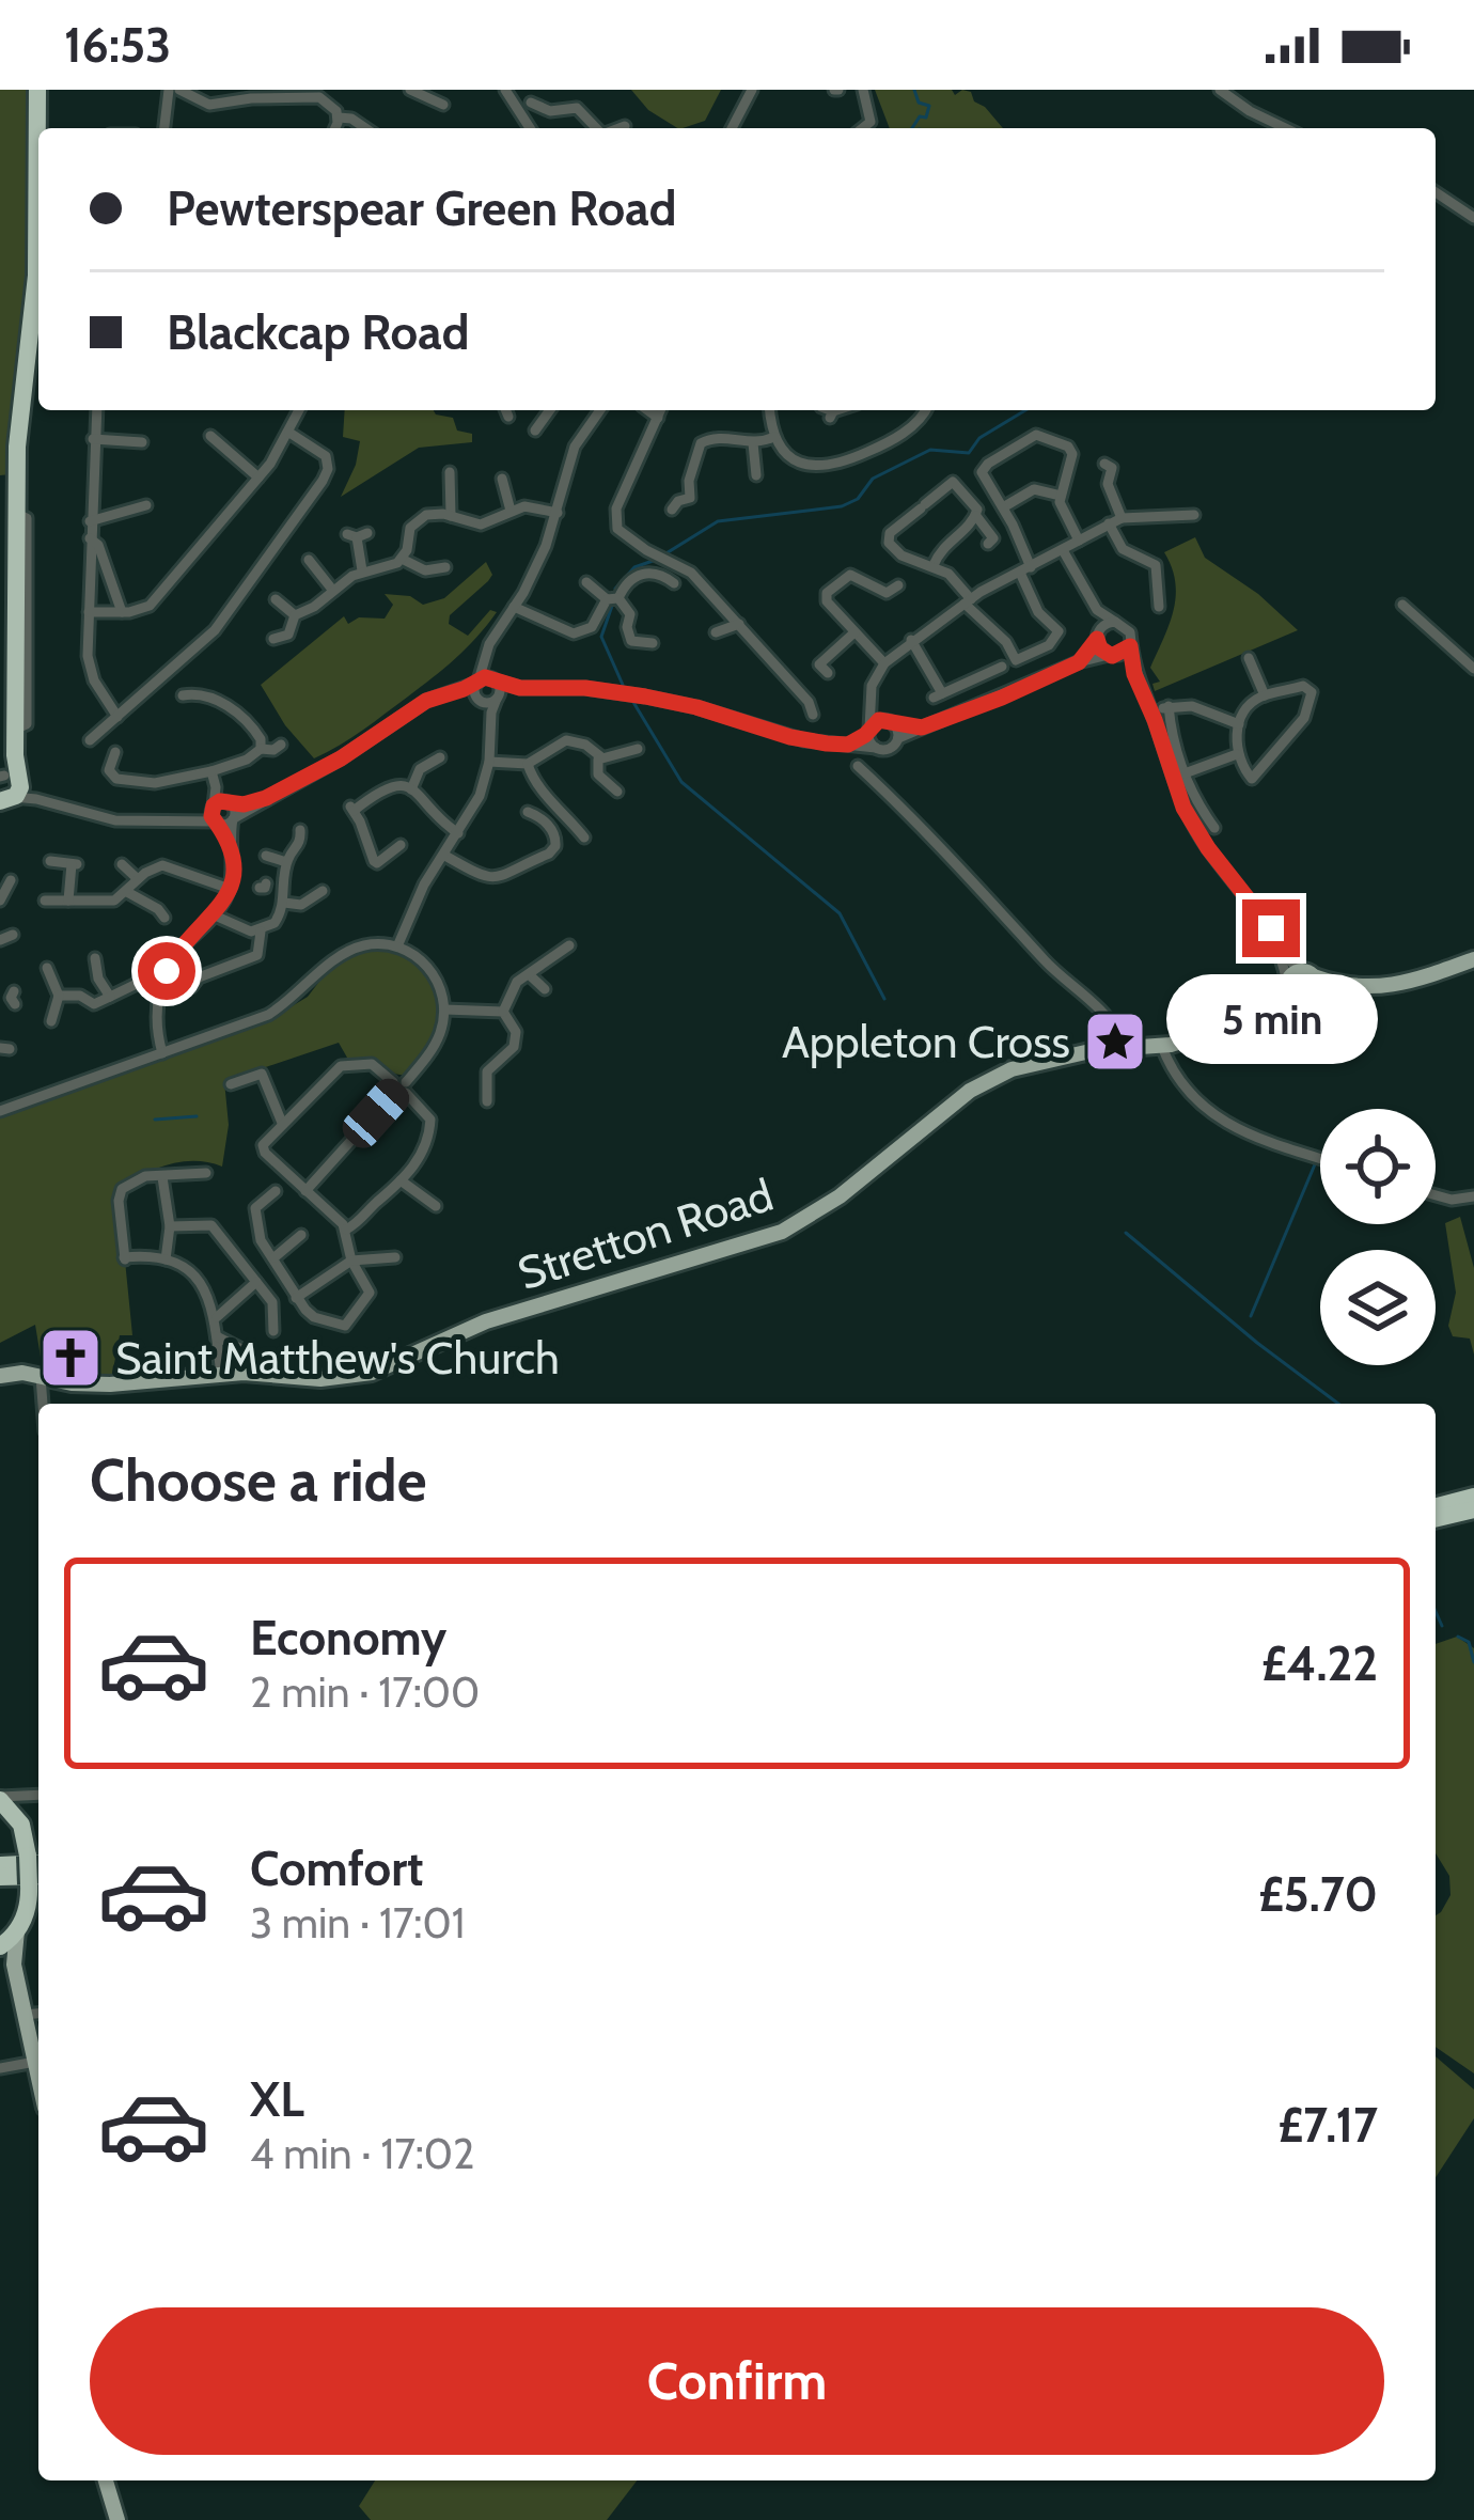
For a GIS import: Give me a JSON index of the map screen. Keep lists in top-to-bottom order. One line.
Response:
{"streets":{"main road":["Stretton Road"]},"places":{"place":["Appleton Cross"],"church":["Saint Matthew's Church"]},"page":{"status":"16:53","banner":["Pewterspear Green Road","Blackcap Road"],"bubble":"5 min","heading":"Choose a ride","list":[{"name":"Economy","note":"2 min · 17:00","value":"£4.22"},{"name":"Comfort","note":"3 min · 17:01","value":"£5.70"},{"name":"XL","note":"4 min · 17:02","value":"£7.17"}],"buttons":"Confirm"}}
